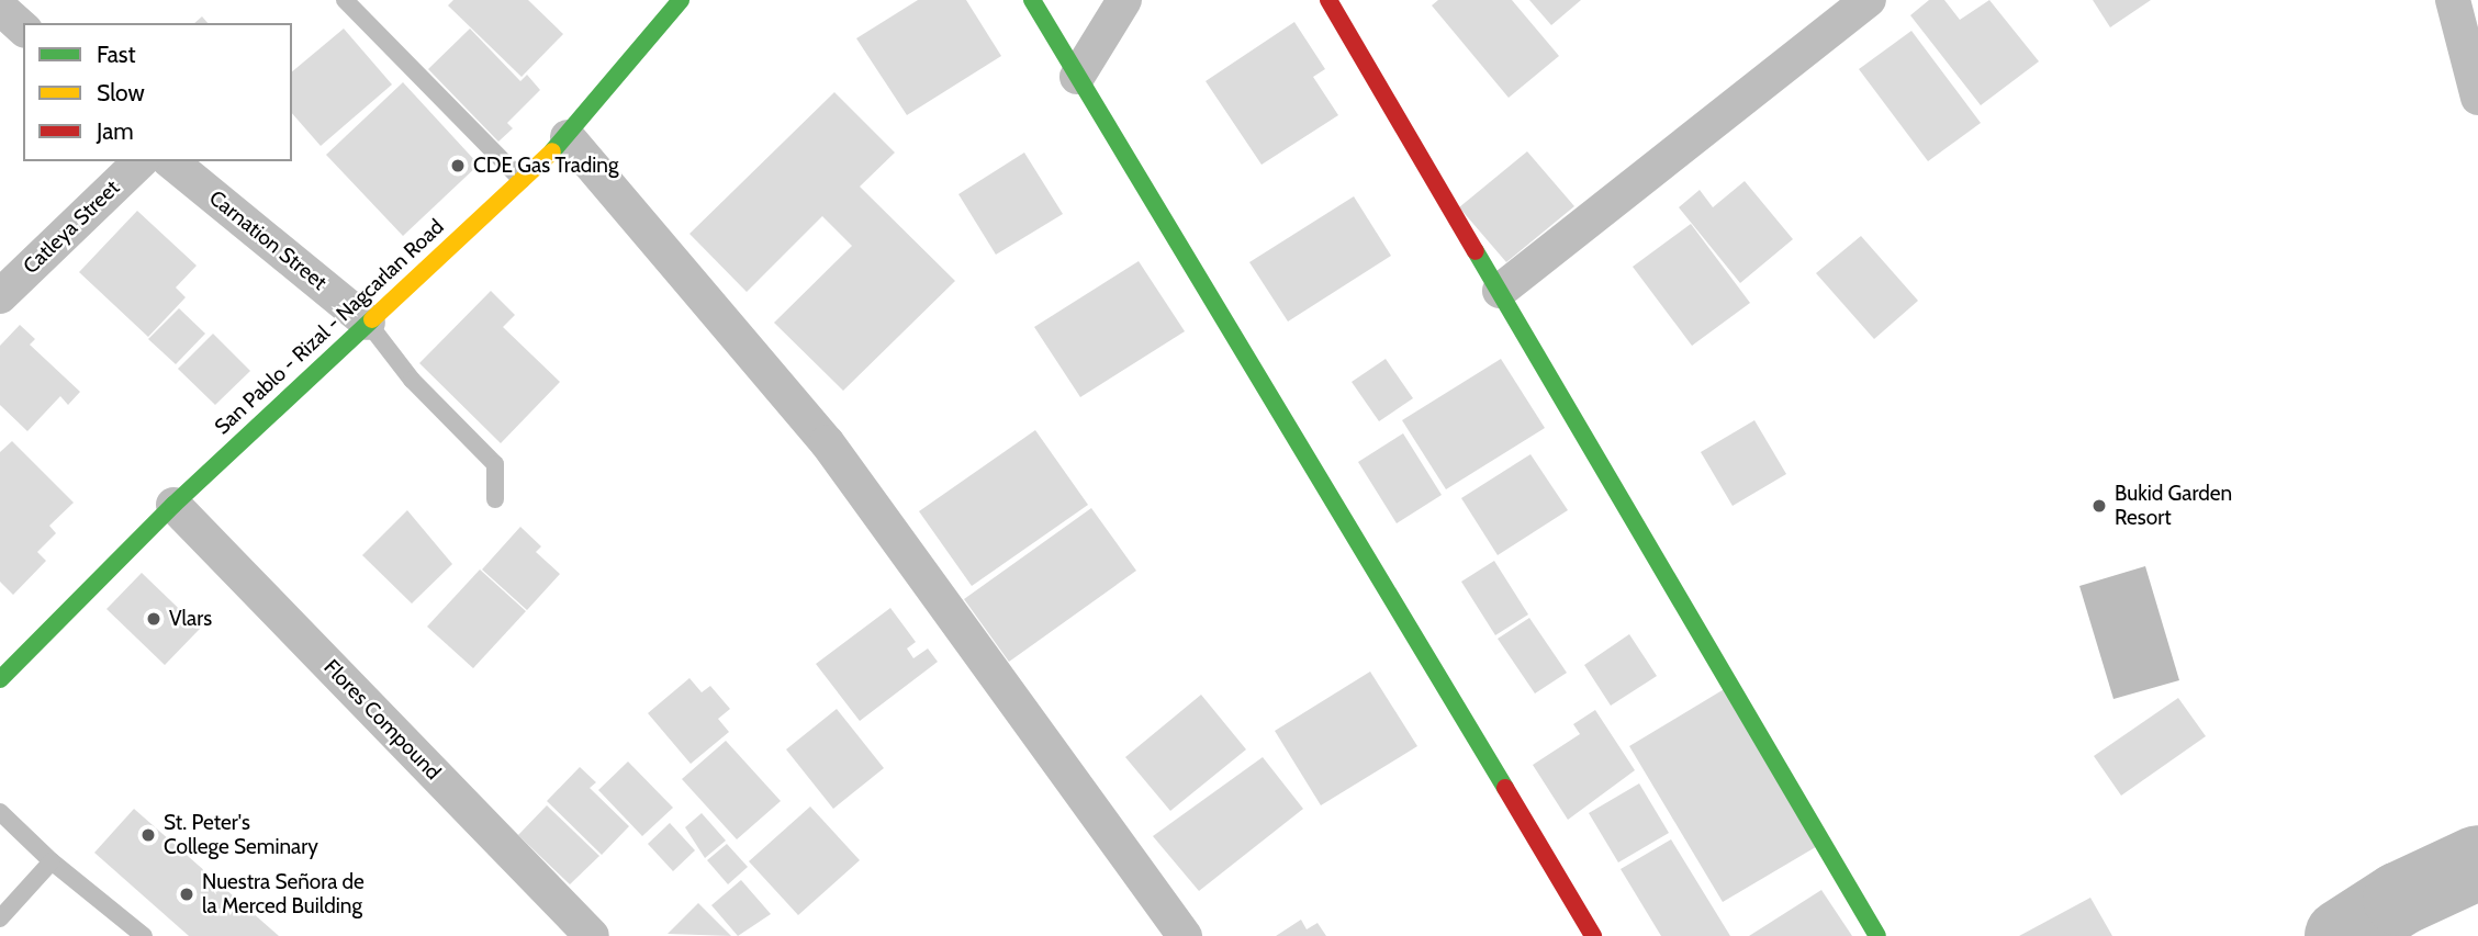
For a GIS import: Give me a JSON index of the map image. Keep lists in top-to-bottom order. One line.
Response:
{"streets":{"street":["Catleya Street","Carnation Street","San Pablo - Rizal - Nagcarlan Road","Flores Compound"]},"crossings":[["Carnation Street","San Pablo - Rizal - Nagcarlan Road"],["San Pablo - Rizal - Nagcarlan Road","Flores Compound"]],"places":["CDE Gas Trading","Bukid Garden Resort","Vlars","St. Peter's College Seminary","Nuestra Señora de la Merced Building"],"legend":["Fast","Slow","Jam"]}
